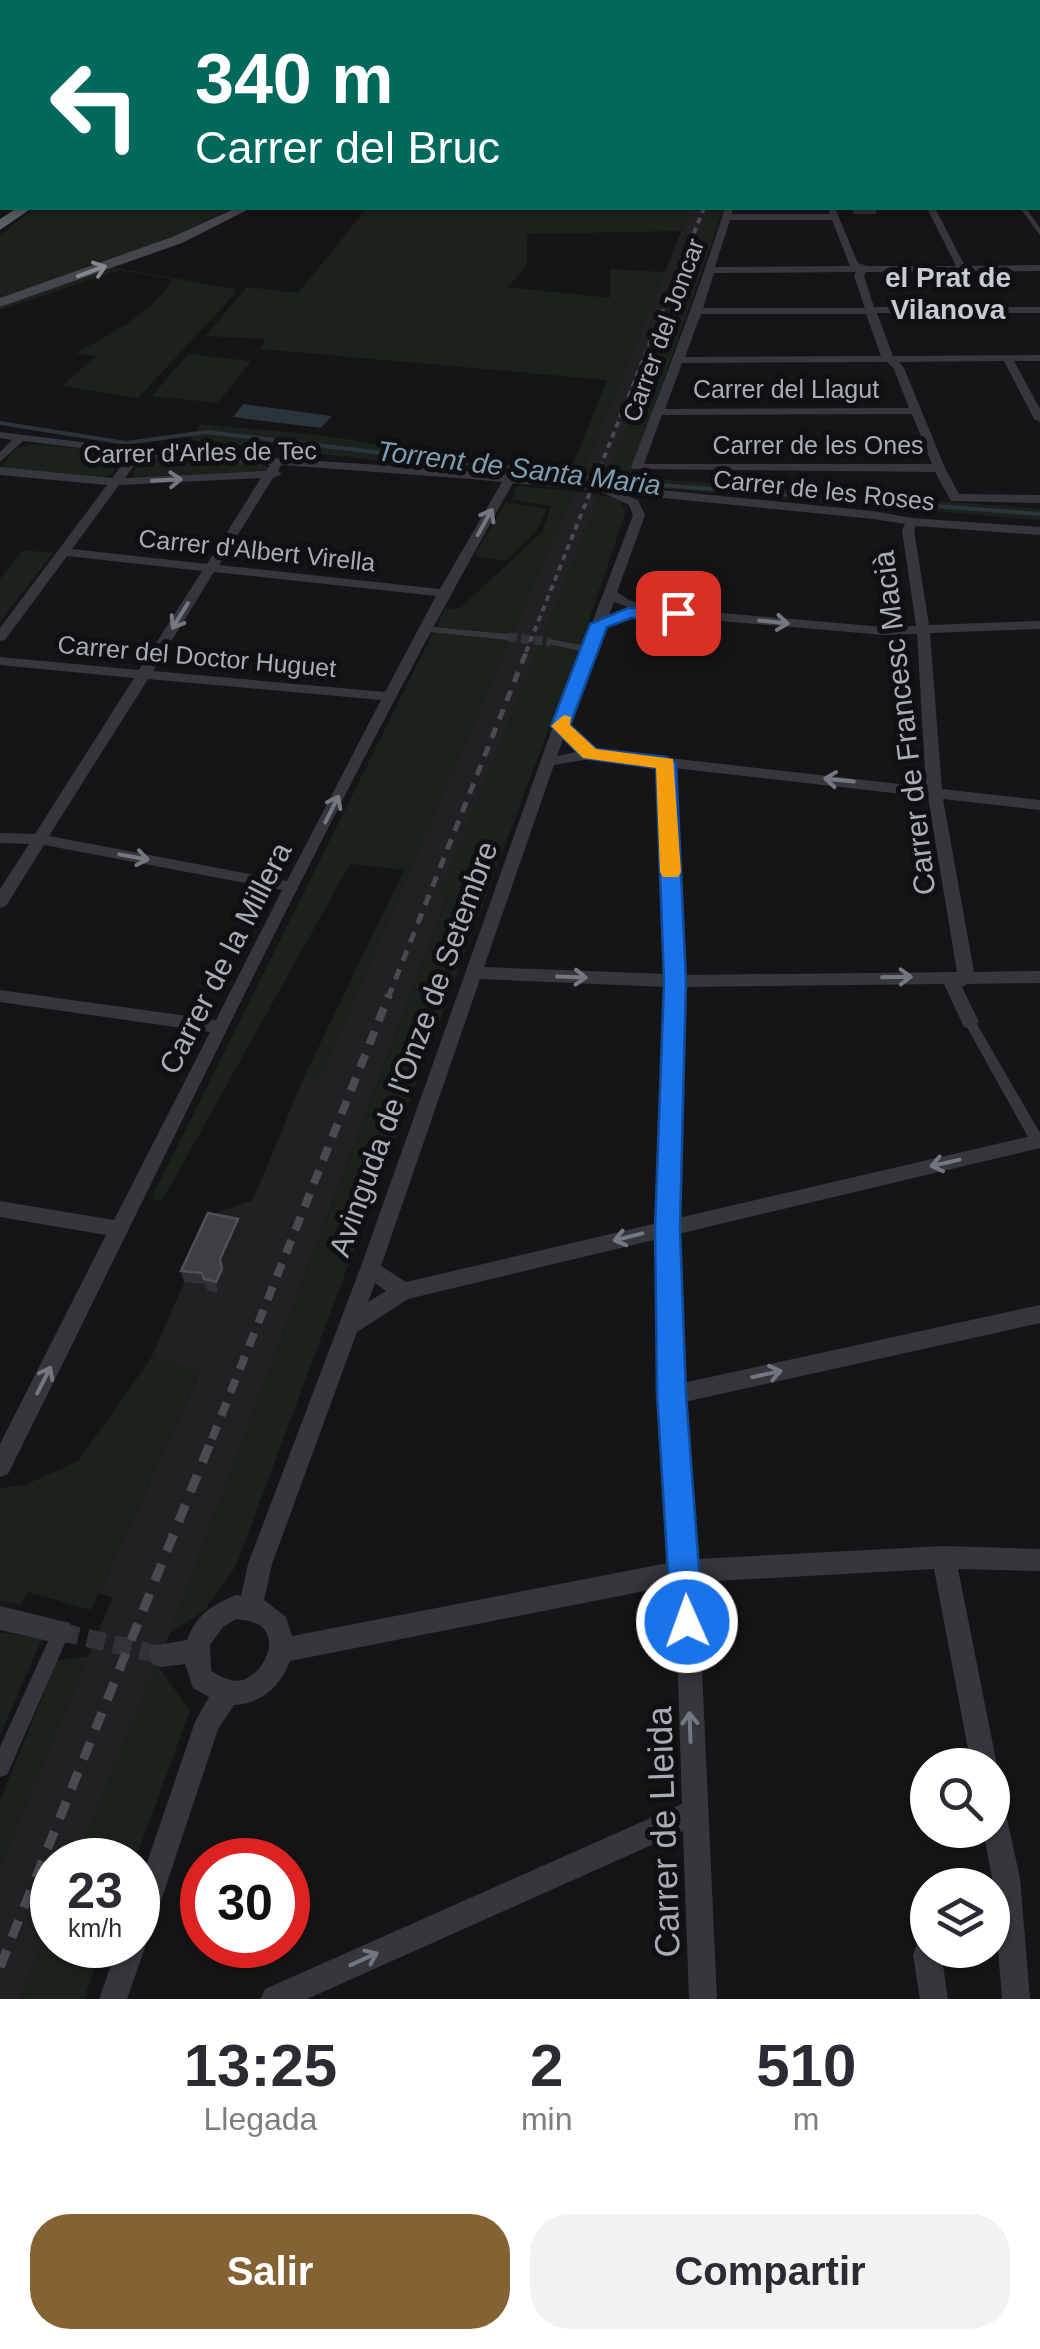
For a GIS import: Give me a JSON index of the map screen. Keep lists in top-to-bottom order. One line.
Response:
{"streets":{"street":["Carrer del Joncar","Carrer del Llagut","Carrer de les Ones","Carrer d'Arles de Tec","Carrer de les Roses","Carrer d'Albert Virella","Carrer del Doctor Huguet","Carrer de Francesc Macià","Carrer de la Millera","Avinguda de l'Onze de Setembre","Carrer de Lleida"]},"crossings":[["Carrer del Joncar","Carrer del Llagut"],["Carrer del Joncar","Carrer de les Ones"],["Carrer d'Arles de Tec","Carrer de les Roses"],["Carrer d'Arles de Tec","Carrer de la Millera"],["Carrer de les Roses","Carrer de Francesc Macià"],["Carrer d'Albert Virella","Carrer de la Millera"],["Carrer del Doctor Huguet","Carrer de la Millera"]],"one_way":["Carrer de la Millera"],"districts":["el Prat de Vilanova"],"water":["Torrent de Santa Maria"],"page":{"turn":["340 m","Carrer del Bruc"],"speed":"23 km/h","limit":"30","eta":["13:25","Llegada","2","min","510","m"],"buttons":["Salir","Compartir"]}}
